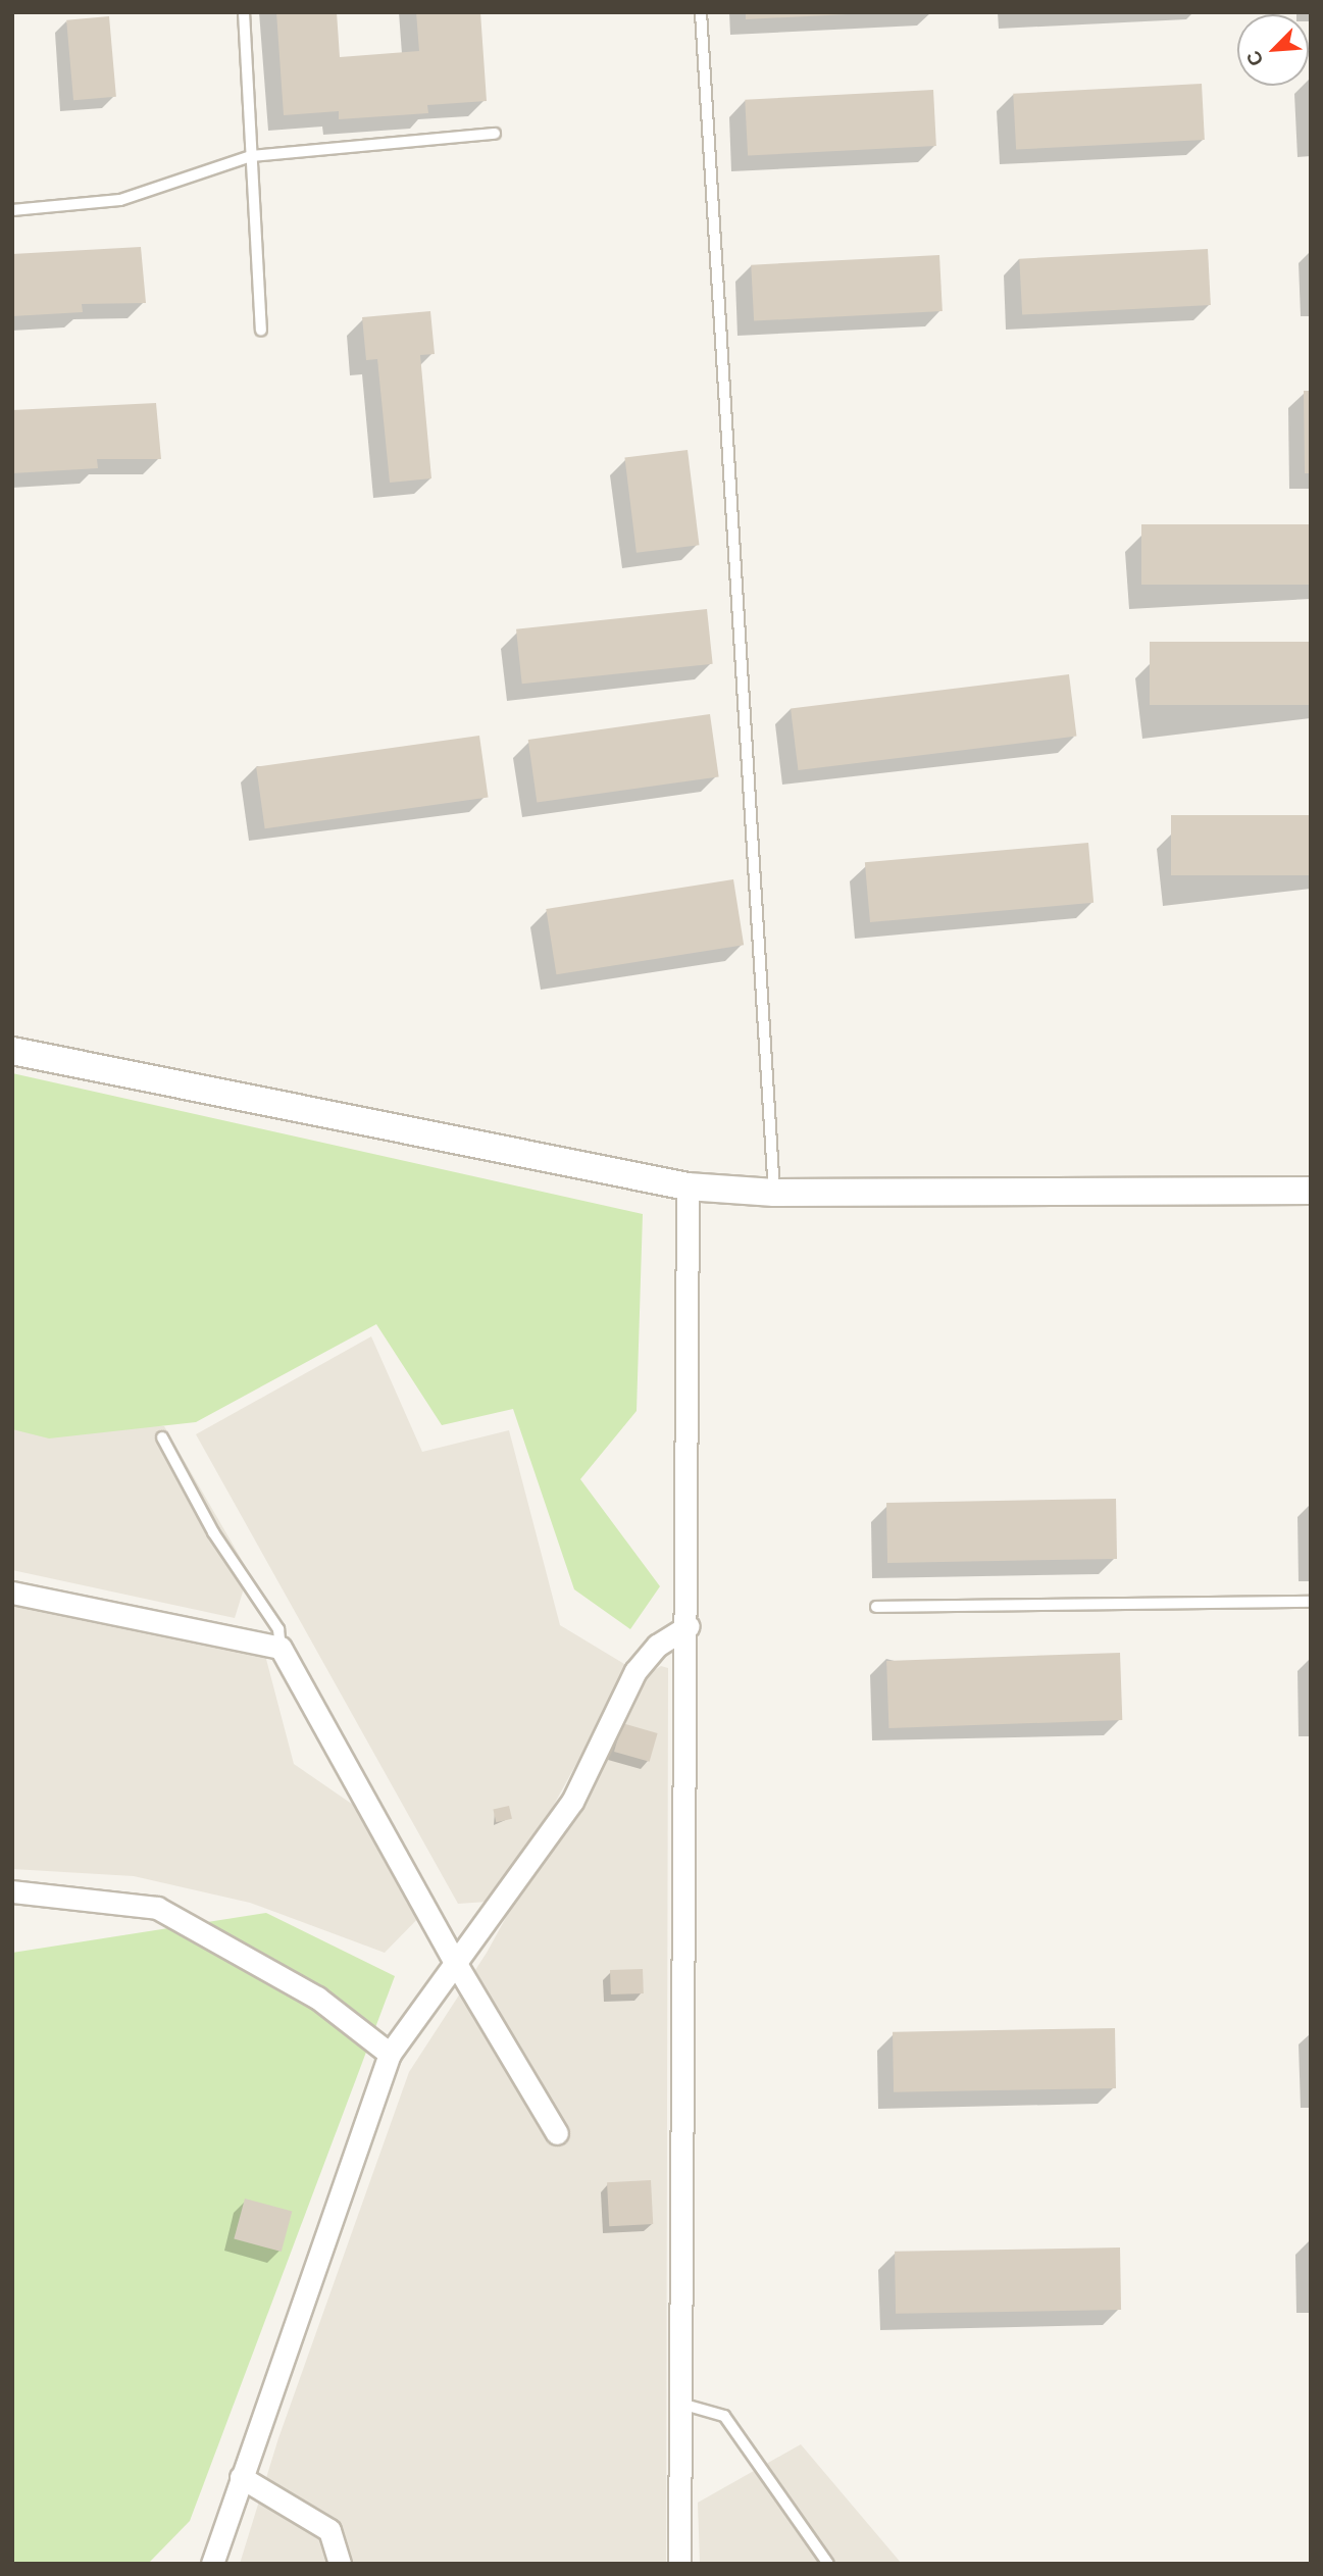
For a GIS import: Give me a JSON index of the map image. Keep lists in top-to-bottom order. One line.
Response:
{"north":"bottom left"}
